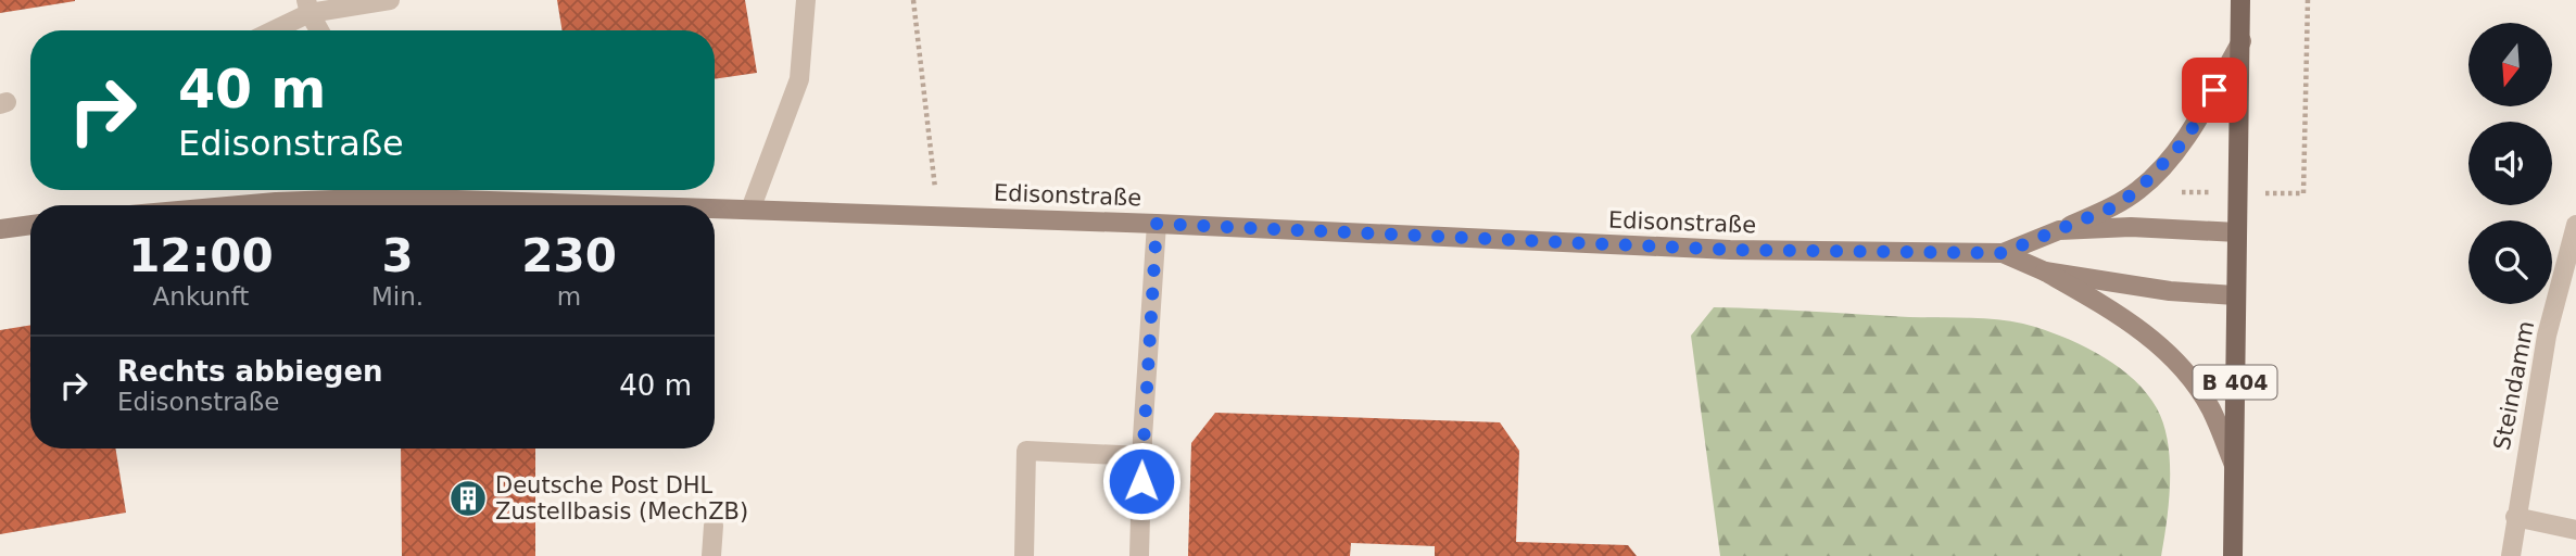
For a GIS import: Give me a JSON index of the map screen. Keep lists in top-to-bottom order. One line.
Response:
{"streets":{"main road":["B 404"],"street":["Edisonstraße","Steindamm"]},"crossings":[["Edisonstraße","B 404"]],"places":{"building":["Deutsche Post DHL Zustellbasis (MechZB)"]},"north":"bottom","page":{"turn":["40 m","Edisonstraße"],"eta":["12:00","Ankunft","3","Min.","230","m"],"list":[{"name":"Rechts abbiegen","note":"Edisonstraße","value":"40 m"}]}}
